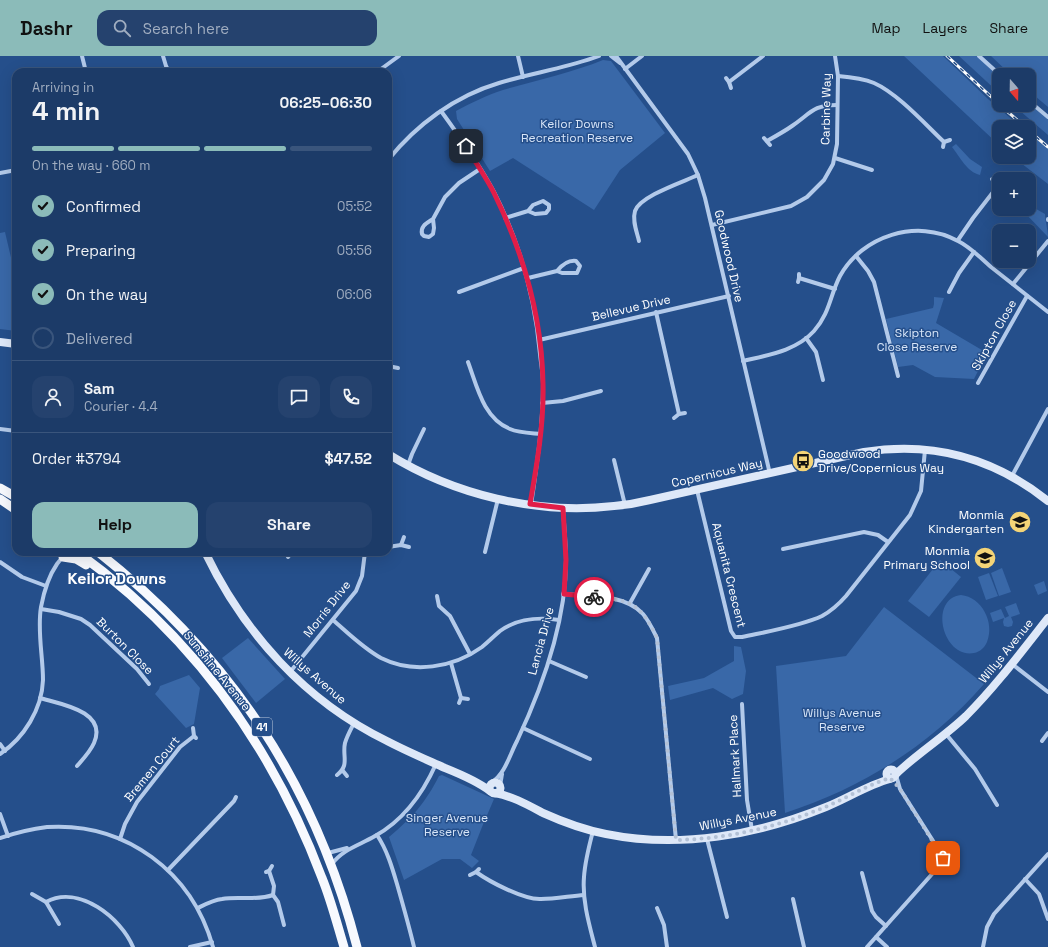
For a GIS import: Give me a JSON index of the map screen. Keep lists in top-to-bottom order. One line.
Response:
{"streets":{"main road":["Sunshine Avenue","41"],"street":["Carbine Way","Goodwood Drive","Bellevue Drive","Skipton Close","Copernicus Way","Aquanita Crescent","Morris Drive","Lancia Drive","Burton Close","Willys Avenue","Hallmark Place","Bremen Court"]},"crossings":[["Carbine Way","Goodwood Drive"],["Goodwood Drive","Bellevue Drive"],["Goodwood Drive","Copernicus Way"],["Copernicus Way","Aquanita Crescent"],["Copernicus Way","Lancia Drive"],["Morris Drive","Willys Avenue"],["Lancia Drive","Willys Avenue"],["Willys Avenue","Hallmark Place"]],"districts":["Keilor Downs"],"parks":["Keilor Downs Recreation Reserve","Skipton Close Reserve","Willys Avenue Reserve","Singer Avenue Reserve"],"places":{"bus stop":["Goodwood Drive/Copernicus Way"],"school or university":["Monmia Kindergarten","Monmia Primary School"]},"north":"bottom","page":{"header":"Dashr","search":"Search here","nav":["Map","Layers","Share"],"map_buttons":["+","−"],"heading":["4 min","Arriving in","06:25–06:30"],"panel":["Sam","Courier · 4.4","Order #3794","$47.52"],"bar":"On the way · 660 m","list":[["Confirmed","05:52"],["Preparing","05:56"],["On the way","06:06"],"Delivered"],"buttons":["Help","Share"]}}
